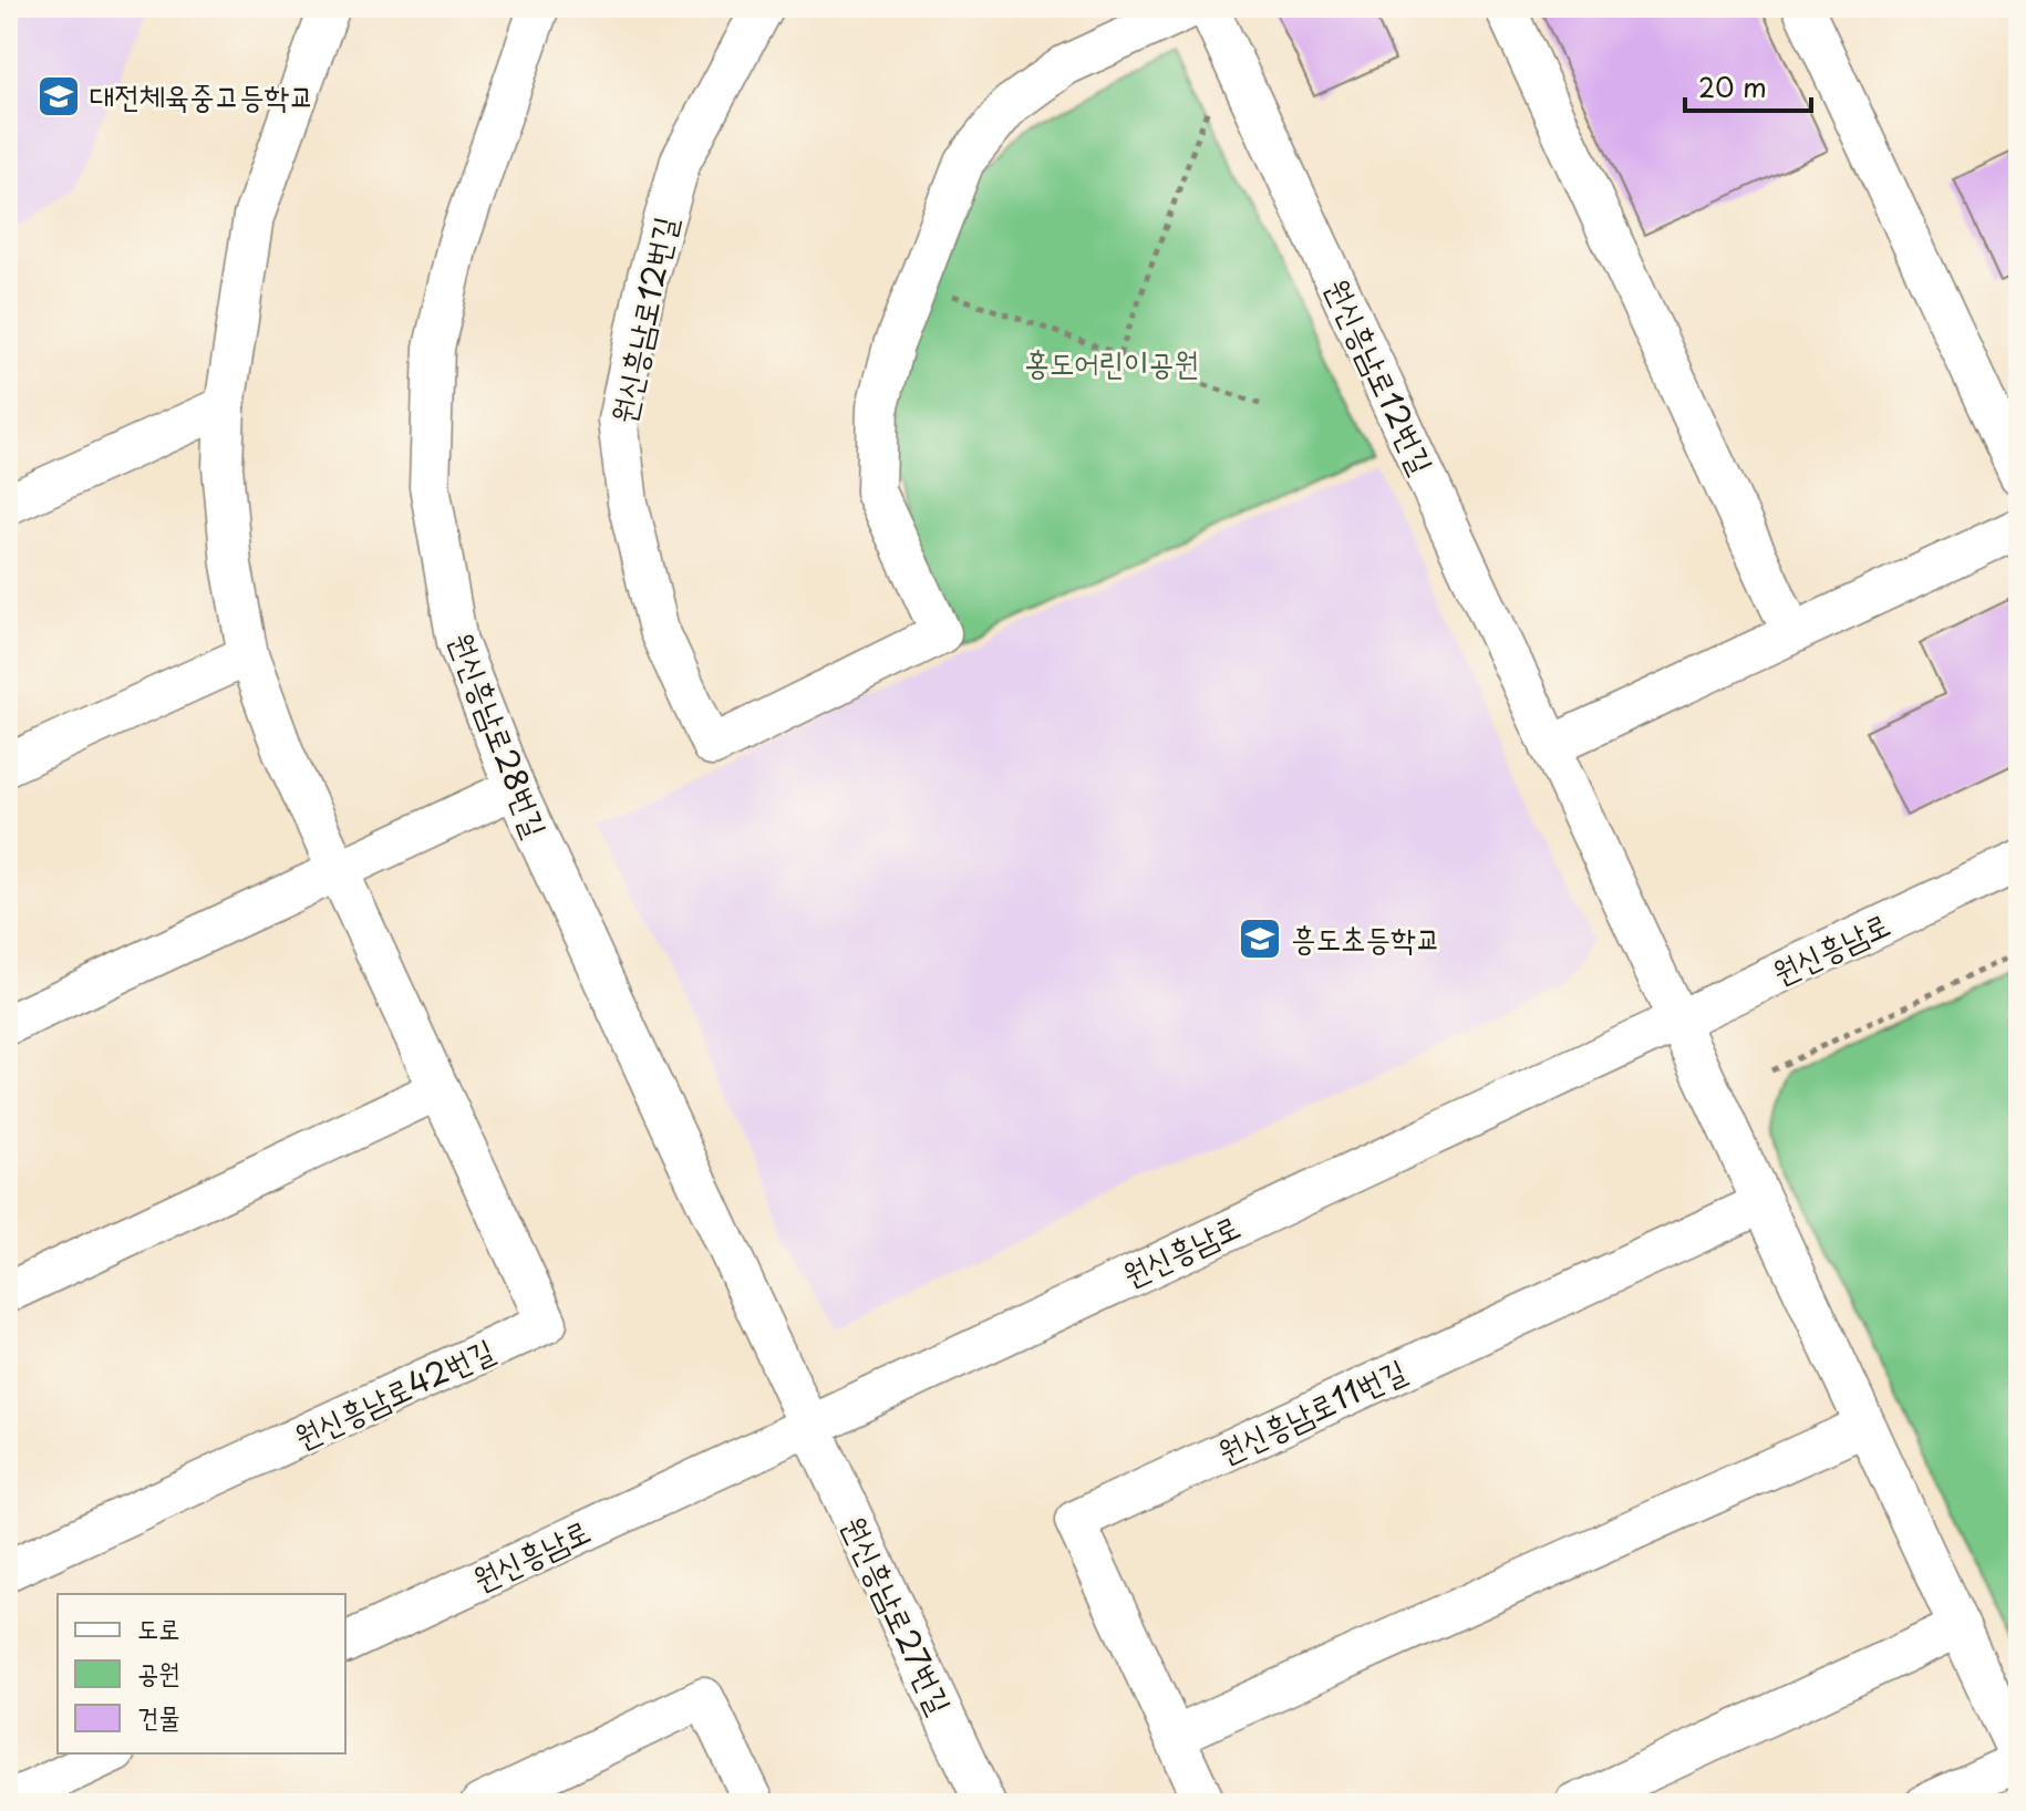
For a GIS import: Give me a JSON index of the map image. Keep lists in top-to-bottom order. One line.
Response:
{"streets":{"street":["원신흥남로12번길","원신흥남로28번길","원신흥남로","원신흥남로42번길","원신흥남로11번길","원신흥남로27번길"]},"crossings":[["원신흥남로12번길","원신흥남로"],["원신흥남로28번길","원신흥남로"],["원신흥남로28번길","원신흥남로27번길"],["원신흥남로","원신흥남로27번길"]],"parks":["홍도어린이공원"],"places":{"school or university":["대전체육중고등학교","흥도초등학교"]},"legend":["도로","공원","건물"],"scale_bar":"20 m"}
